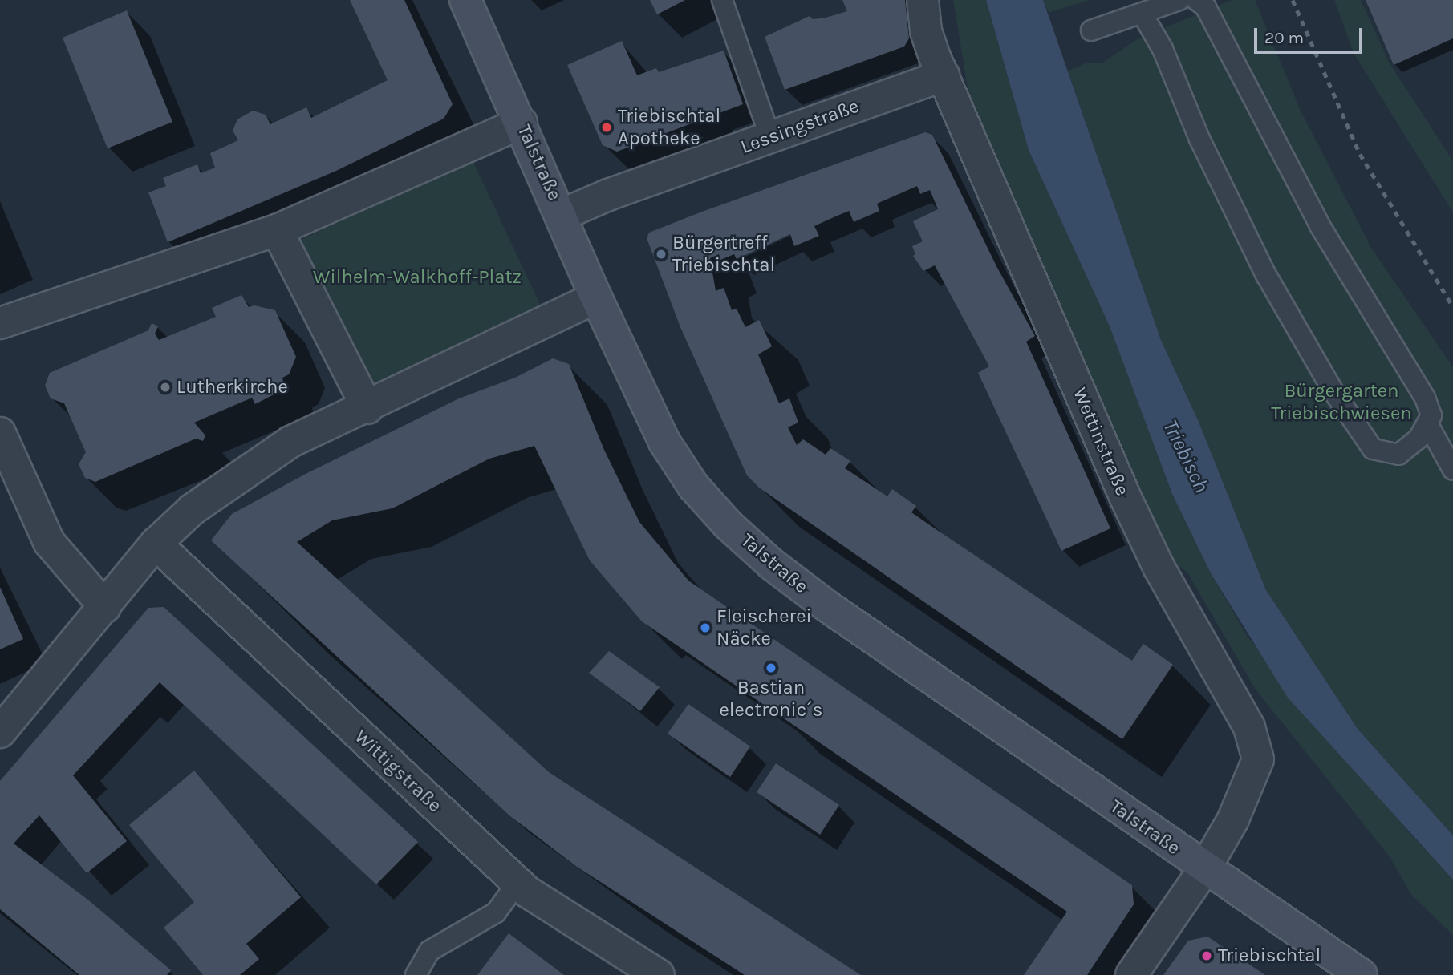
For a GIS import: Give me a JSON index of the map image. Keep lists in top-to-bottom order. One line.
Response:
{"streets":{"main road":["Talstraße"],"street":["Lessingstraße","Wettinstraße","Wittigstraße"]},"crossings":[["Lessingstraße","Talstraße"],["Lessingstraße","Wettinstraße"],["Talstraße","Wettinstraße"]],"water":["Triebisch"],"parks":["Wilhelm-Walkhoff-Platz","Bürgergarten Triebischwiesen"],"places":["Triebischtal Apotheke","Bürgertreff Triebischtal","Lutherkirche","Fleischerei Näcke","Bastian electronic´s","Triebischtal"],"scale_bar":"20 m"}
